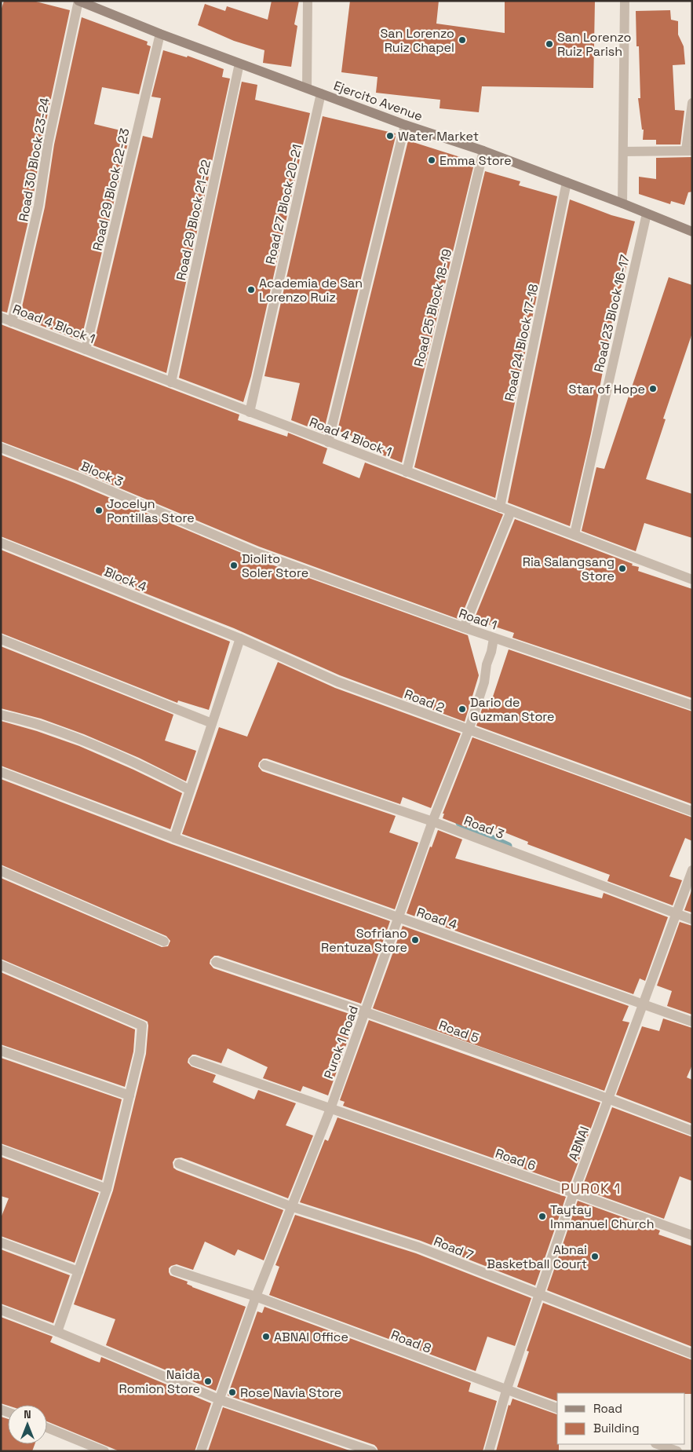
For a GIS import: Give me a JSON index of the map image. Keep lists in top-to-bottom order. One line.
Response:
{"streets":{"main road":["Ejercito Avenue"],"street":["Road 30 Block 23-24","Road 29 Block 22-23","Road 27 Block 20-21","Road 29 Block 21-22","Road 25 Block 18-19","Road 23 Block 16-17","Road 4 Block 1","Road 24 Block 17-18","Block 3","Block 4","Road 1","Road 2","Road 3","Road 4","Road 5","Purok 1 Road","ABNAI","Road 6","Road 7","Road 8"]},"crossings":[["Ejercito Avenue","Road 30 Block 23-24"],["Ejercito Avenue","Road 29 Block 22-23"],["Ejercito Avenue","Road 27 Block 20-21"],["Ejercito Avenue","Road 29 Block 21-22"],["Ejercito Avenue","Road 25 Block 18-19"],["Ejercito Avenue","Road 23 Block 16-17"],["Ejercito Avenue","Road 24 Block 17-18"],["Road 30 Block 23-24","Road 4 Block 1"],["Road 29 Block 22-23","Road 4 Block 1"],["Road 27 Block 20-21","Road 4 Block 1"],["Road 29 Block 21-22","Road 4 Block 1"],["Road 25 Block 18-19","Road 4 Block 1"],["Road 23 Block 16-17","Road 4 Block 1"],["Road 4 Block 1","Road 24 Block 17-18"],["Block 3","Road 1"],["Block 4","Road 2"],["Road 1","Purok 1 Road"],["Road 2","Purok 1 Road"],["Road 3","Purok 1 Road"],["Road 3","ABNAI"],["Road 4","Purok 1 Road"],["Road 4","ABNAI"],["Road 5","Purok 1 Road"],["Road 5","ABNAI"],["Purok 1 Road","Road 6"],["Purok 1 Road","Road 7"],["Purok 1 Road","Road 8"],["ABNAI","Road 6"],["ABNAI","Road 7"],["ABNAI","Road 8"]],"districts":["PUROK 1"],"places":["San Lorenzo Ruiz Chapel","San Lorenzo Ruiz Parish","Water Market","Emma Store","Academia de San Lorenzo Ruiz","Star of Hope","Jocelyn Pontillas Store","Diolito Soler Store","Ria Salangsang Store","Dario de Guzman Store","Sofriano Rentuza Store","Taytay Immanuel Church","Abnai Basketball Court","ABNAI Office","Naida Romion Store","Rose Navia Store"],"legend":["Road","Building"],"north":"top"}
